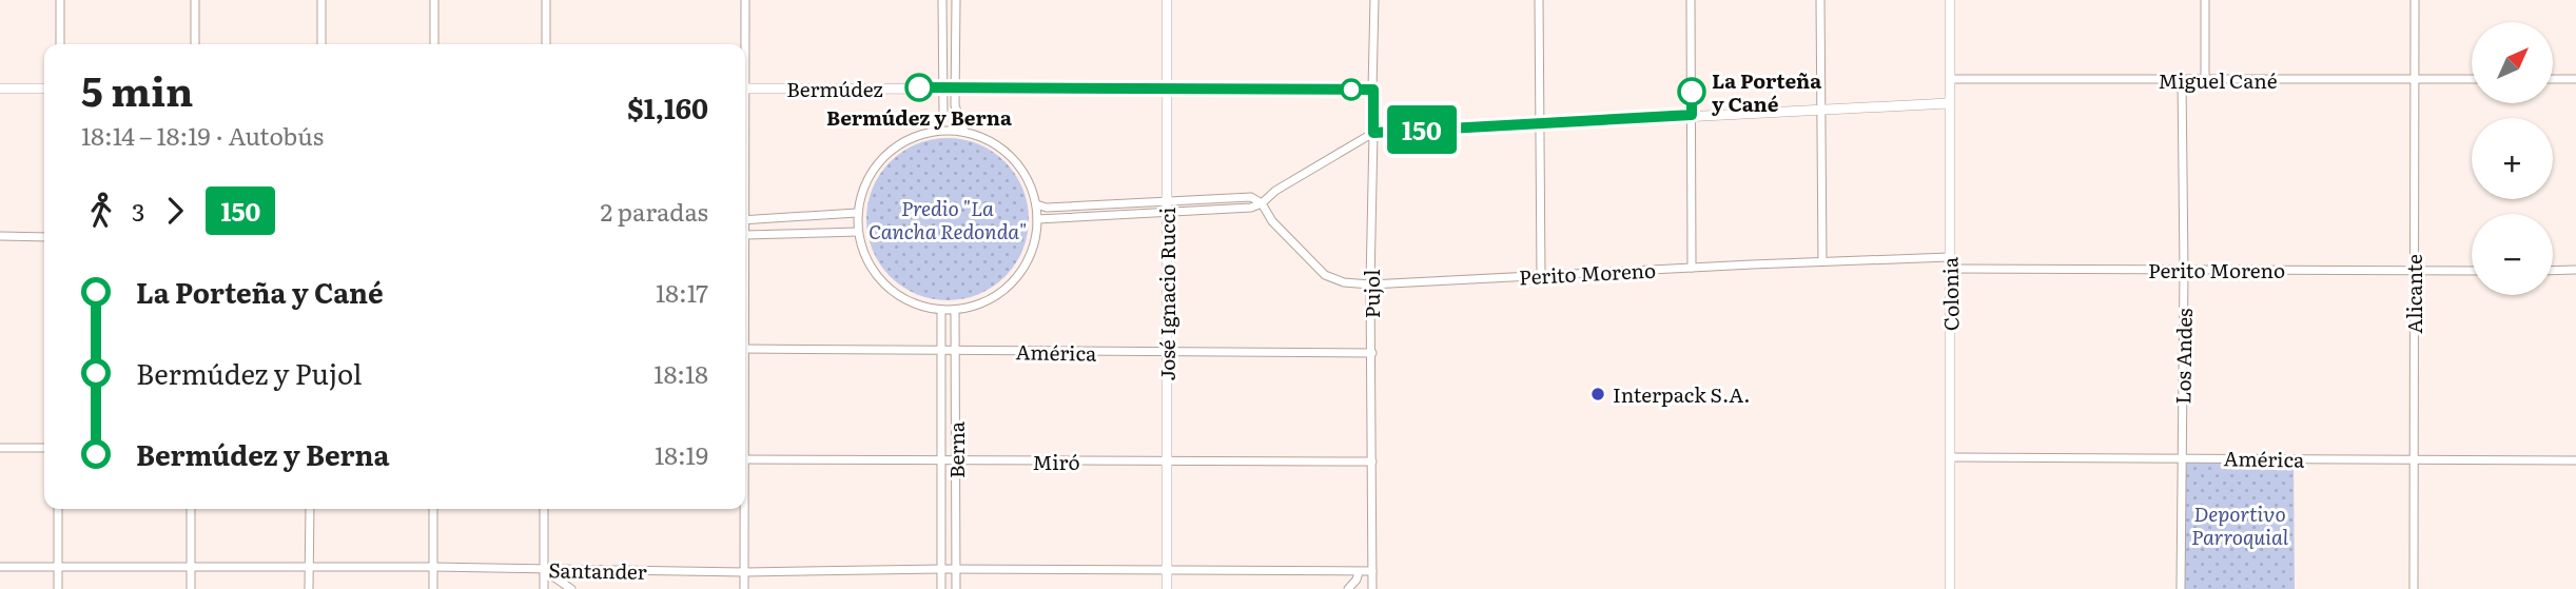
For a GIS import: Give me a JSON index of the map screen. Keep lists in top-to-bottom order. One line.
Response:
{"streets":{"street":["Miguel Cané","Bermúdez","Perito Moreno","José Ignacio Rucci","Pujol","Colonia","Alicante","América","Los Andes","Berna","Miró","Santander"]},"crossings":[["Miguel Cané","Colonia"],["Miguel Cané","Alicante"],["Miguel Cané","Los Andes"],["Bermúdez","José Ignacio Rucci"],["Bermúdez","Pujol"],["Perito Moreno","Pujol"],["Perito Moreno","Colonia"],["Perito Moreno","Alicante"],["Perito Moreno","Los Andes"],["José Ignacio Rucci","América"],["José Ignacio Rucci","Miró"],["José Ignacio Rucci","Santander"],["Pujol","América"],["Pujol","Miró"],["Pujol","Santander"],["Colonia","América"],["Alicante","América"],["América","Los Andes"],["América","Berna"],["Berna","Miró"],["Berna","Santander"]],"parks":["Predio \"La Cancha Redonda\"","Deportivo Parroquial"],"places":["Bermúdez y Berna","La Porteña y Cané","Interpack S.A."],"lines":["bus line 150"],"north":"top right","page":{"on_map":"150","map_buttons":["+","−"],"heading":["5 min","18:14 – 18:19 · Autobús","$1,160"],"legs":["3","150","2 paradas"],"list":[{"name":"La Porteña y Cané","value":"18:17"},{"name":"Bermúdez y Pujol","value":"18:18"},{"name":"Bermúdez y Berna","value":"18:19"}]}}
